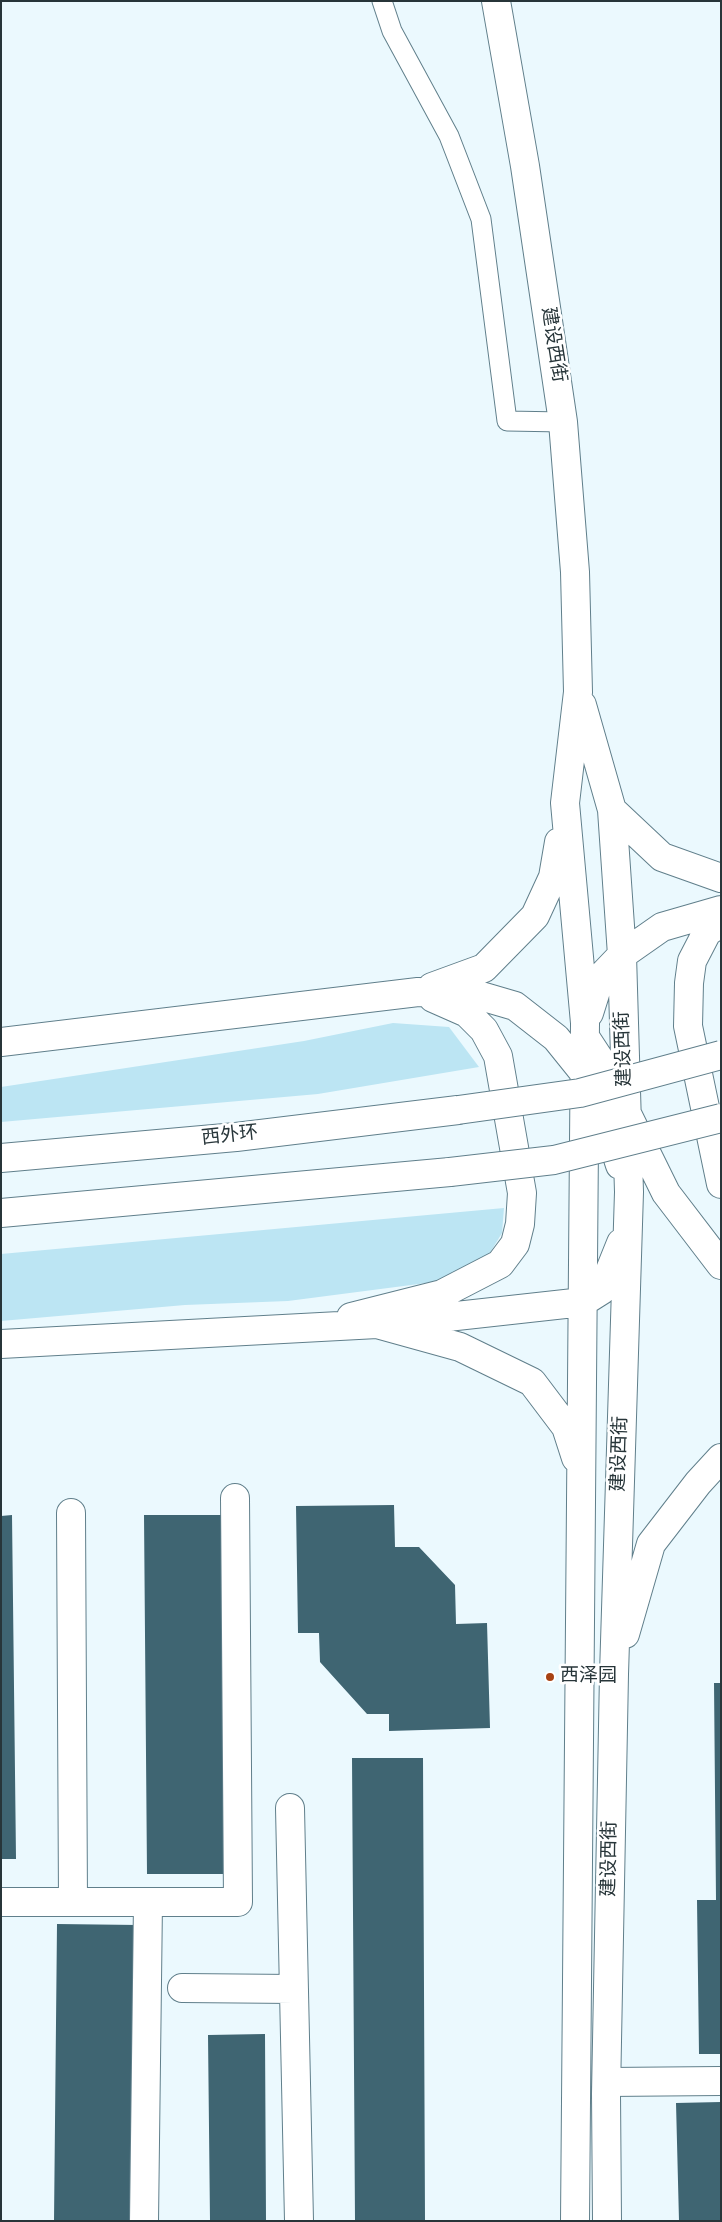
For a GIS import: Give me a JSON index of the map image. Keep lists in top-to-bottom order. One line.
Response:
{"streets":{"main road":["建设西街","西外环"]},"places":["西泽园"]}
